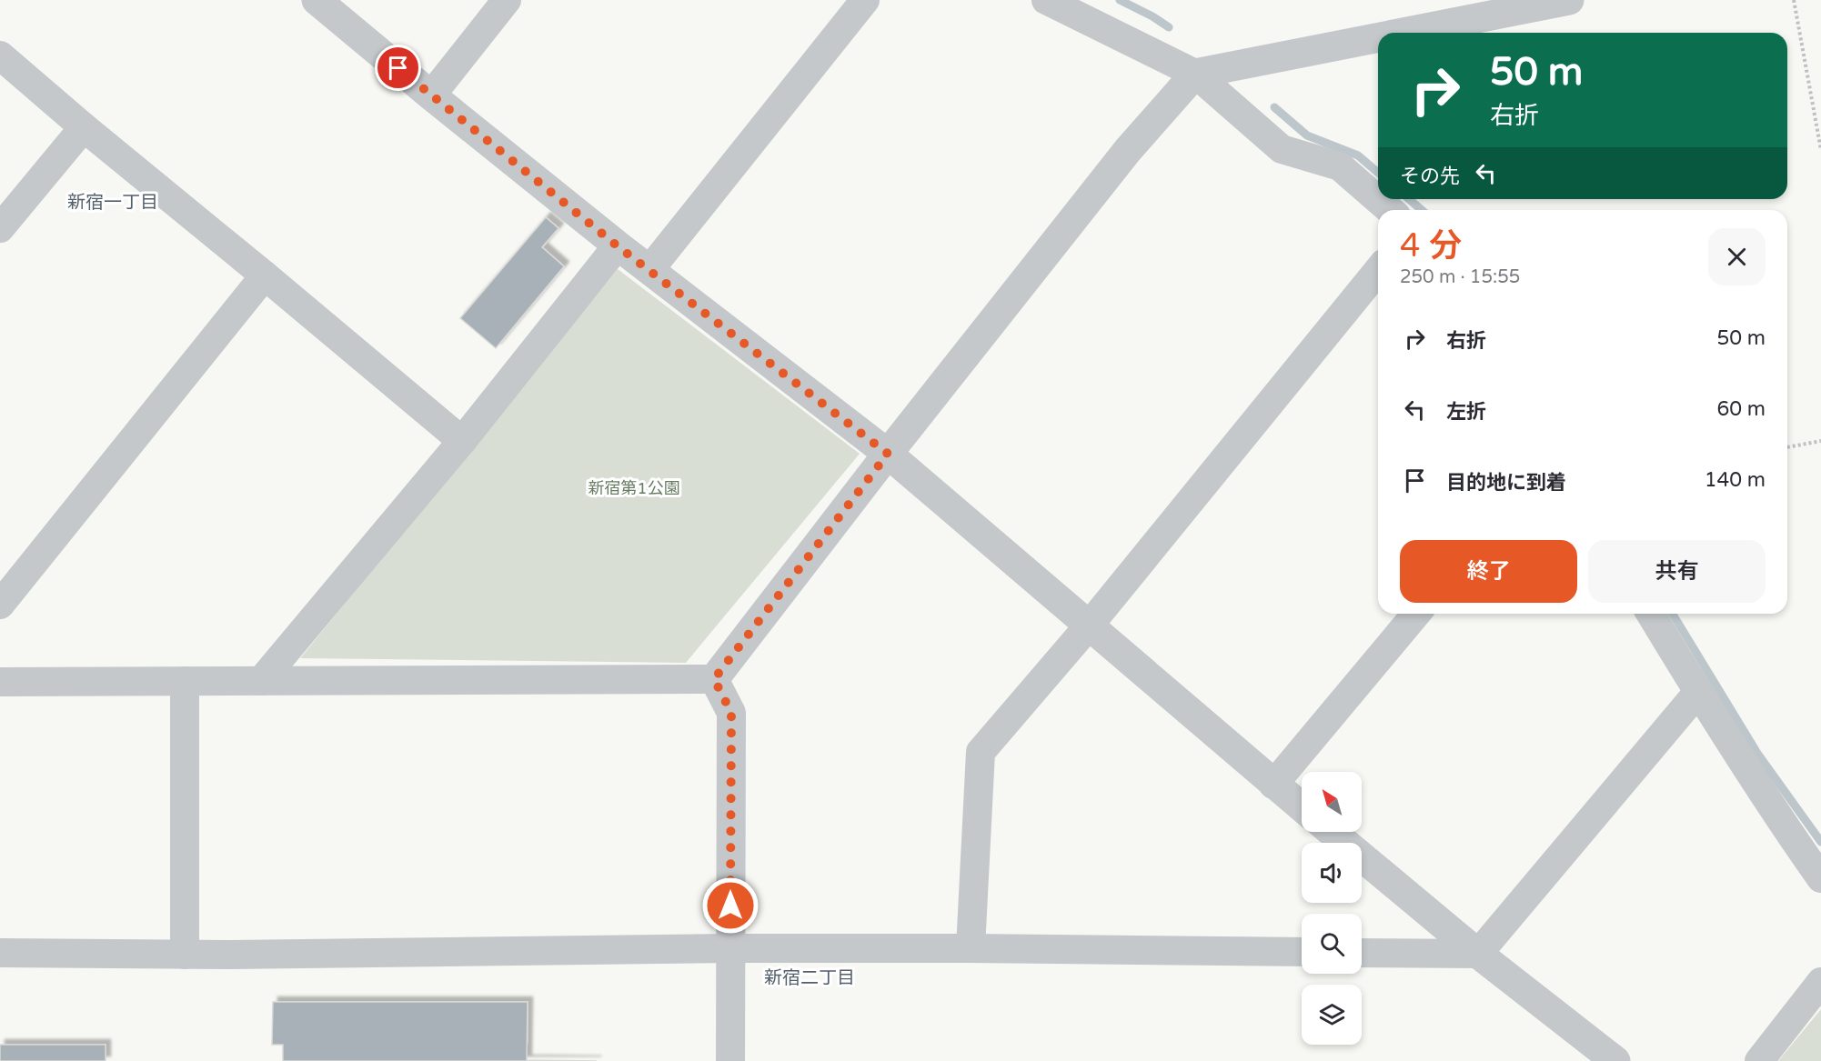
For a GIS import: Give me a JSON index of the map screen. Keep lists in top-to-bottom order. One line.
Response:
{"districts":["新宿一丁目","新宿二丁目"],"parks":["新宿第1公園"],"north":"top left","page":{"turn":["50 m","右折"],"then":"その先","heading":["4 分","250 m · 15:55"],"list":[{"name":"右折","value":"50 m"},{"name":"左折","value":"60 m"},{"name":"目的地に到着","value":"140 m"}],"buttons":["終了","共有"]}}
